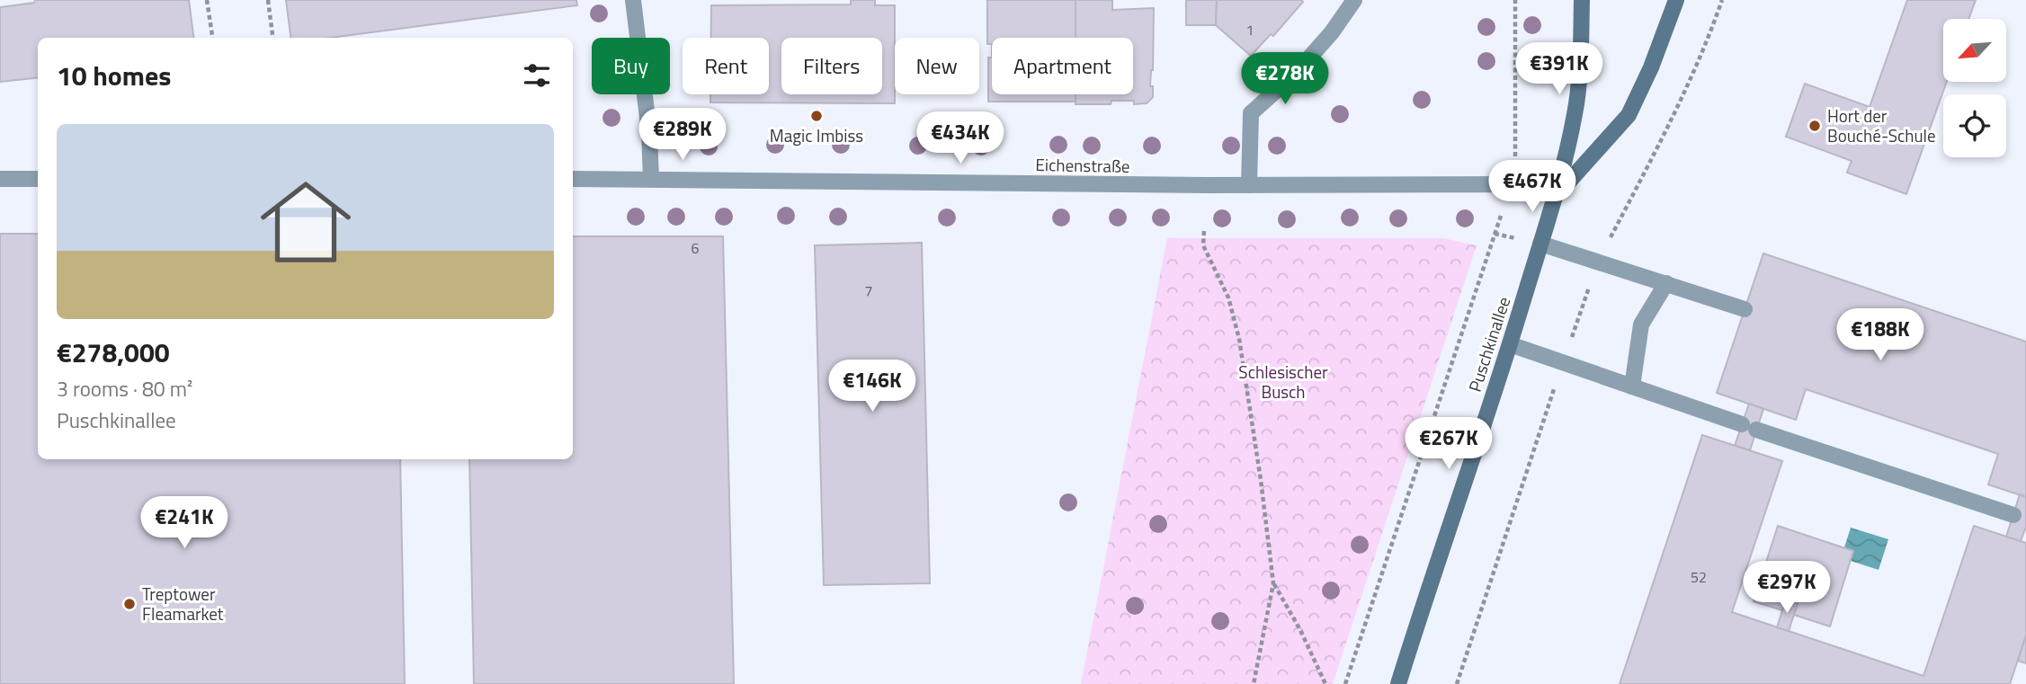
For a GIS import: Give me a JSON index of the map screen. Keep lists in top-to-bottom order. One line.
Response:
{"streets":{"main road":["Puschkinallee"],"street":["Eichenstraße"]},"crossings":[["Eichenstraße","Puschkinallee"]],"parks":["Schlesischer Busch"],"places":["Magic Imbiss","Hort der Bouché-Schule","Treptower Fleamarket"],"house_numbers":["1","6","7","52"],"north":"bottom left","page":{"chip":["Buy","Rent","Filters","New","Apartment"],"heading":"10 homes","price":["€391K","€278K","€289K","€434K","€467K","€188K","€146K","€267K","€241K","€297K"],"list":[{"name":"€278,000","note":"3 rooms · 80 m² · Puschkinallee"}]}}
